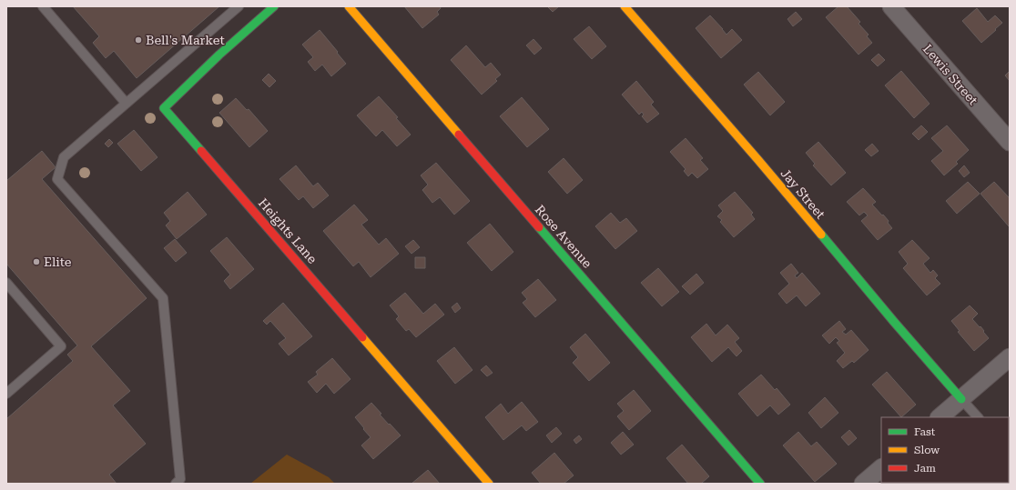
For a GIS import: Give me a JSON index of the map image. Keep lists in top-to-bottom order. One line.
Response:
{"streets":{"street":["Lewis Street","Jay Street","Heights Lane","Rose Avenue"]},"places":["Bell's Market","Elite"],"legend":["Fast","Slow","Jam"]}
